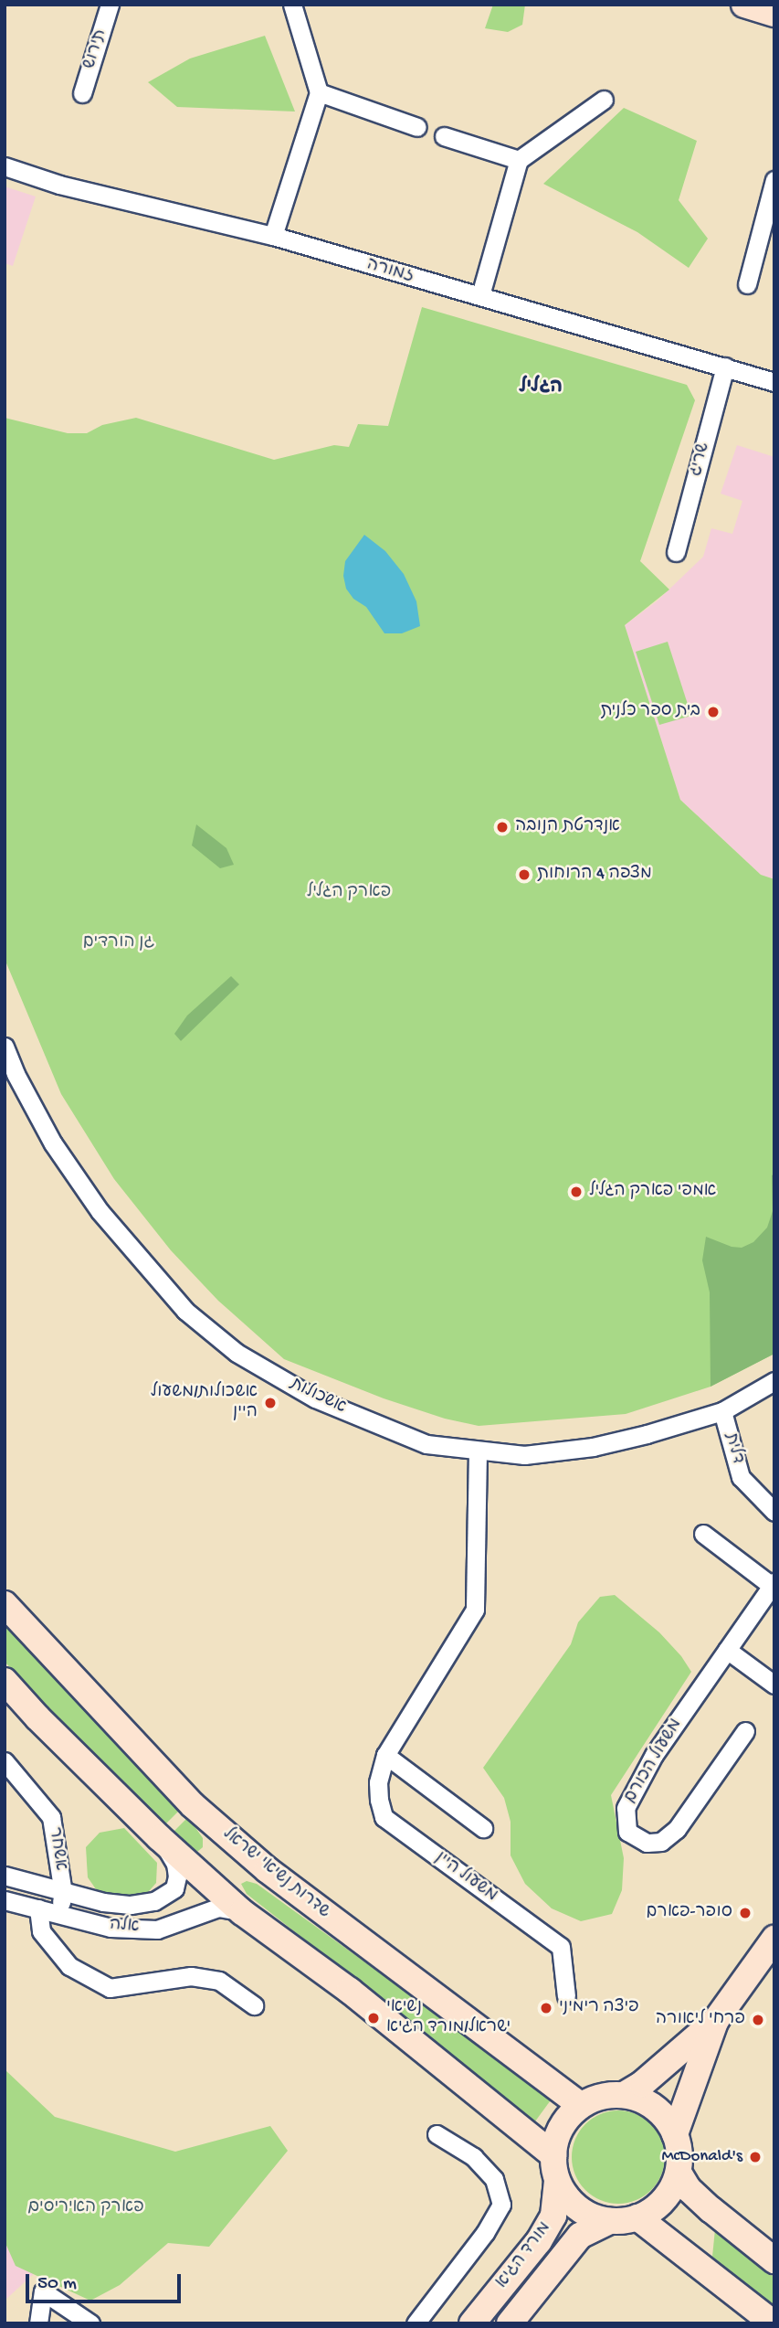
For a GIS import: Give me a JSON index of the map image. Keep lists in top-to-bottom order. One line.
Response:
{"streets":{"main road":["שדרות נשיאי ישראל","מורד הגיא"],"street":["תירוש","זמורה","שריג","אשכולות","דלית","משעול הכורם","אשחר","משעול היין","אלה"]},"crossings":[["זמורה","שריג"],["אשכולות","דלית"],["אשכולות","משעול היין"],["אשחר","אלה"],["שדרות נשיאי ישראל","מורד הגיא"]],"districts":["הגליל"],"parks":["פארק הגליל","גן הורדים","פארק האיריסים"],"places":["בית ספר כלנית","אנדרטת הנובה","מצפה 4 הרוחות","אמפי פארק הגליל","אשכולות/משעול היין","סופר-פארם","פיצה רימיני","נשיאי ישראל/מורד הגיא","פרחי ליאורה","McDonald's"],"scale_bar":"50 m"}
